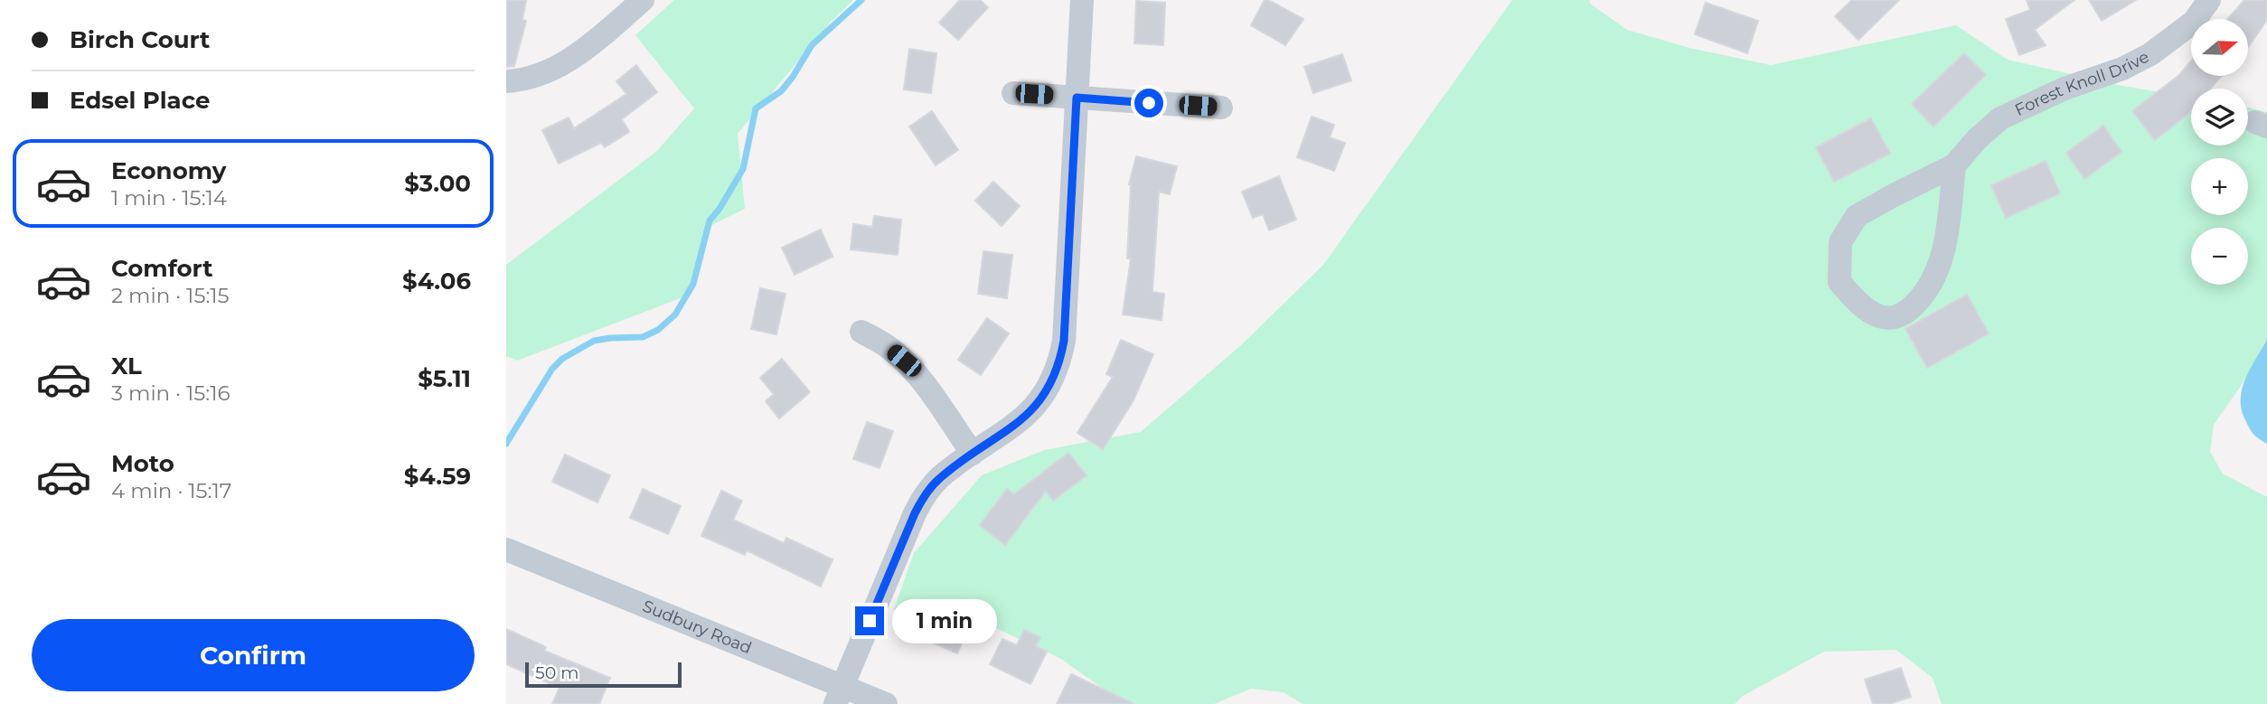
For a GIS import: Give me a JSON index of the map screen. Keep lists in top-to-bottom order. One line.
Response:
{"streets":{"street":["Forest Knoll Drive","Sudbury Road"]},"scale_bar":"50 m","north":"right","page":{"banner":["Birch Court","Edsel Place"],"map_buttons":["+","−"],"list":[{"name":"Economy","note":"1 min · 15:14","value":"$3.00"},{"name":"Comfort","note":"2 min · 15:15","value":"$4.06"},{"name":"XL","note":"3 min · 15:16","value":"$5.11"},{"name":"Moto","note":"4 min · 15:17","value":"$4.59"}],"bubble":"1 min","buttons":"Confirm","scale":"50 m"}}
